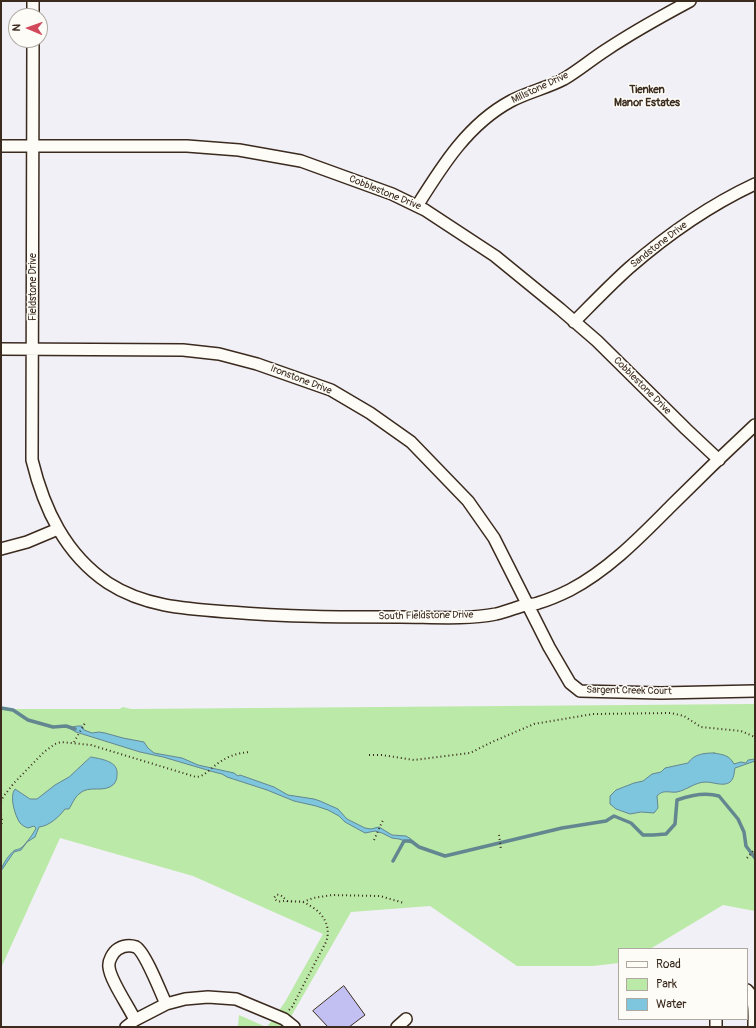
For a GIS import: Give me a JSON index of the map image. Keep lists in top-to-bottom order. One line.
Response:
{"streets":{"street":["Millstone Drive","Cobblestone Drive","Sandstone Drive","Fieldstone Drive","Ironstone Drive","South Fieldstone Drive","Sargent Creek Court"]},"crossings":[["Millstone Drive","Cobblestone Drive"],["Cobblestone Drive","Sandstone Drive"],["Cobblestone Drive","Fieldstone Drive"],["Cobblestone Drive","South Fieldstone Drive"],["Fieldstone Drive","Ironstone Drive"],["Fieldstone Drive","South Fieldstone Drive"],["Ironstone Drive","South Fieldstone Drive"],["Ironstone Drive","Sargent Creek Court"],["South Fieldstone Drive","Sargent Creek Court"]],"districts":["Tienken Manor Estates"],"legend":["Road","Park","Water"],"north":"left"}
